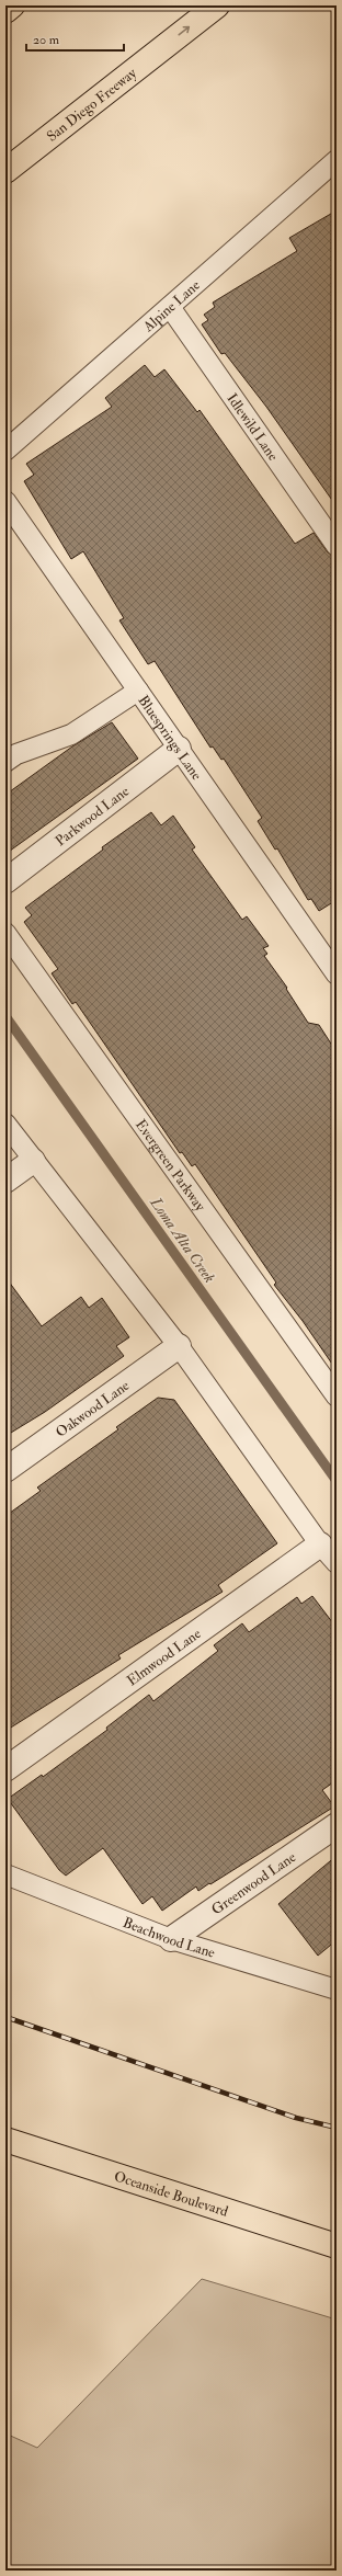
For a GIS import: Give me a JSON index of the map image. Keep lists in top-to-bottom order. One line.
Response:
{"streets":{"main road":["San Diego Freeway","Oceanside Boulevard"],"street":["Parkwood Lane","Oakwood Lane","Elmwood Lane","Greenwood Lane"],"lane":["Alpine Lane","Idlewild Lane","Bluesprings Lane","Evergreen Parkway","Beachwood Lane"]},"crossings":[["Alpine Lane","Idlewild Lane"],["Bluesprings Lane","Parkwood Lane"],["Greenwood Lane","Beachwood Lane"]],"one_way":["San Diego Freeway"],"water":["Loma Alta Creek"],"scale_bar":"20 m"}
